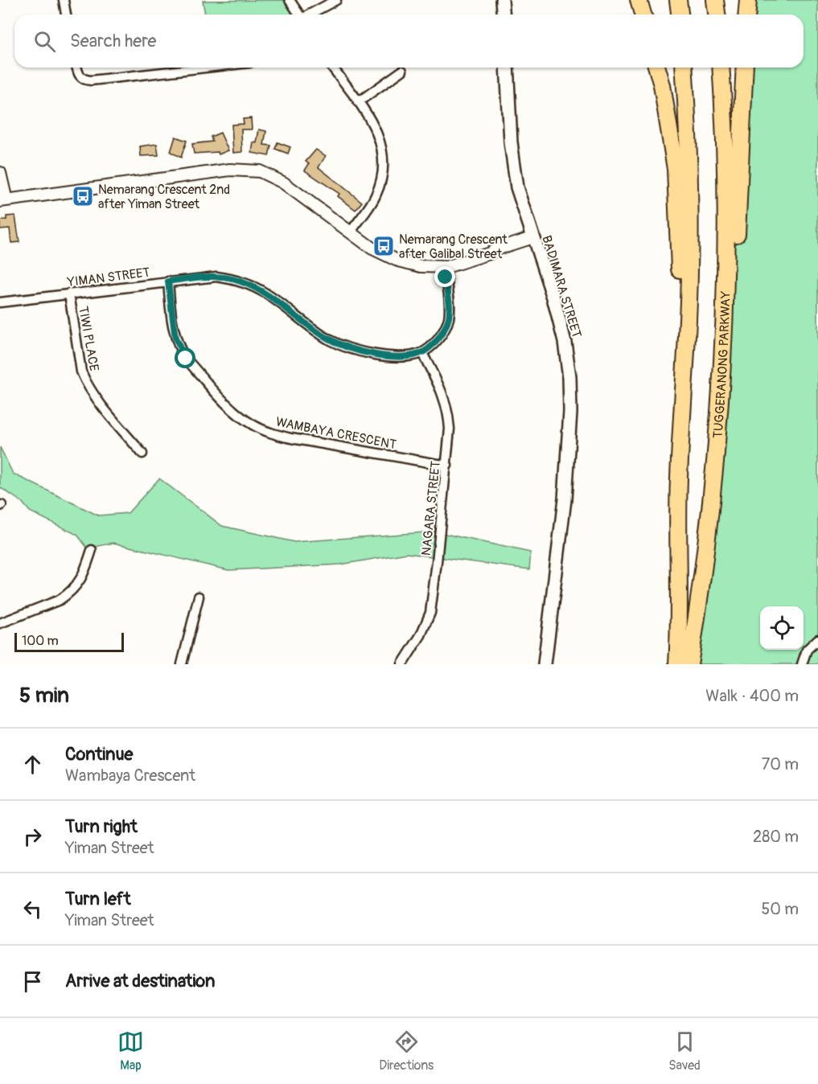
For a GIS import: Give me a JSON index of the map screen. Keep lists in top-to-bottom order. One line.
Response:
{"streets":{"highway":["TUGGERANONG PARKWAY"],"main road":["BADIMARA STREET"],"street":["YIMAN STREET","TIWI PLACE","WAMBAYA CRESCENT","NAGARA STREET"]},"crossings":[["YIMAN STREET","TIWI PLACE"],["YIMAN STREET","WAMBAYA CRESCENT"],["YIMAN STREET","NAGARA STREET"],["WAMBAYA CRESCENT","NAGARA STREET"]],"places":{"bus stop":["Nemarang Crescent 2nd after Yiman Street","Nemarang Crescent after Galibal Street"]},"scale_bar":"100 m","page":{"search":"Search here","scale":"100 m","heading":["5 min","Walk · 400 m"],"list":[["Continue","Wambaya Crescent","70 m"],["Turn right","Yiman Street","280 m"],["Turn left","Yiman Street","50 m"],"Arrive at destination"],"nav":["Map","Directions","Saved"]}}
